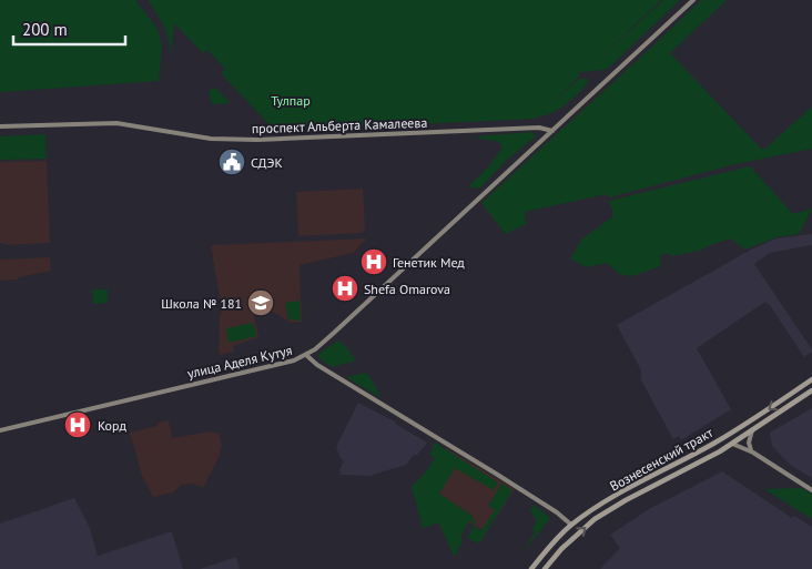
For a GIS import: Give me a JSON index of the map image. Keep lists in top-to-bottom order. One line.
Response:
{"streets":{"main road":["проспект Альберта Камалеева","улица Аделя Кутуя","Вознесенский тракт"]},"crossings":[["улица Аделя Кутуя","Вознесенский тракт"]],"parks":["Тулпар"],"places":{"public building":["СДЭК"],"hospital":["Генетик Мед","Shefa Omarova","Корд"],"school or university":["Школа № 181"]},"scale_bar":"200 m"}
